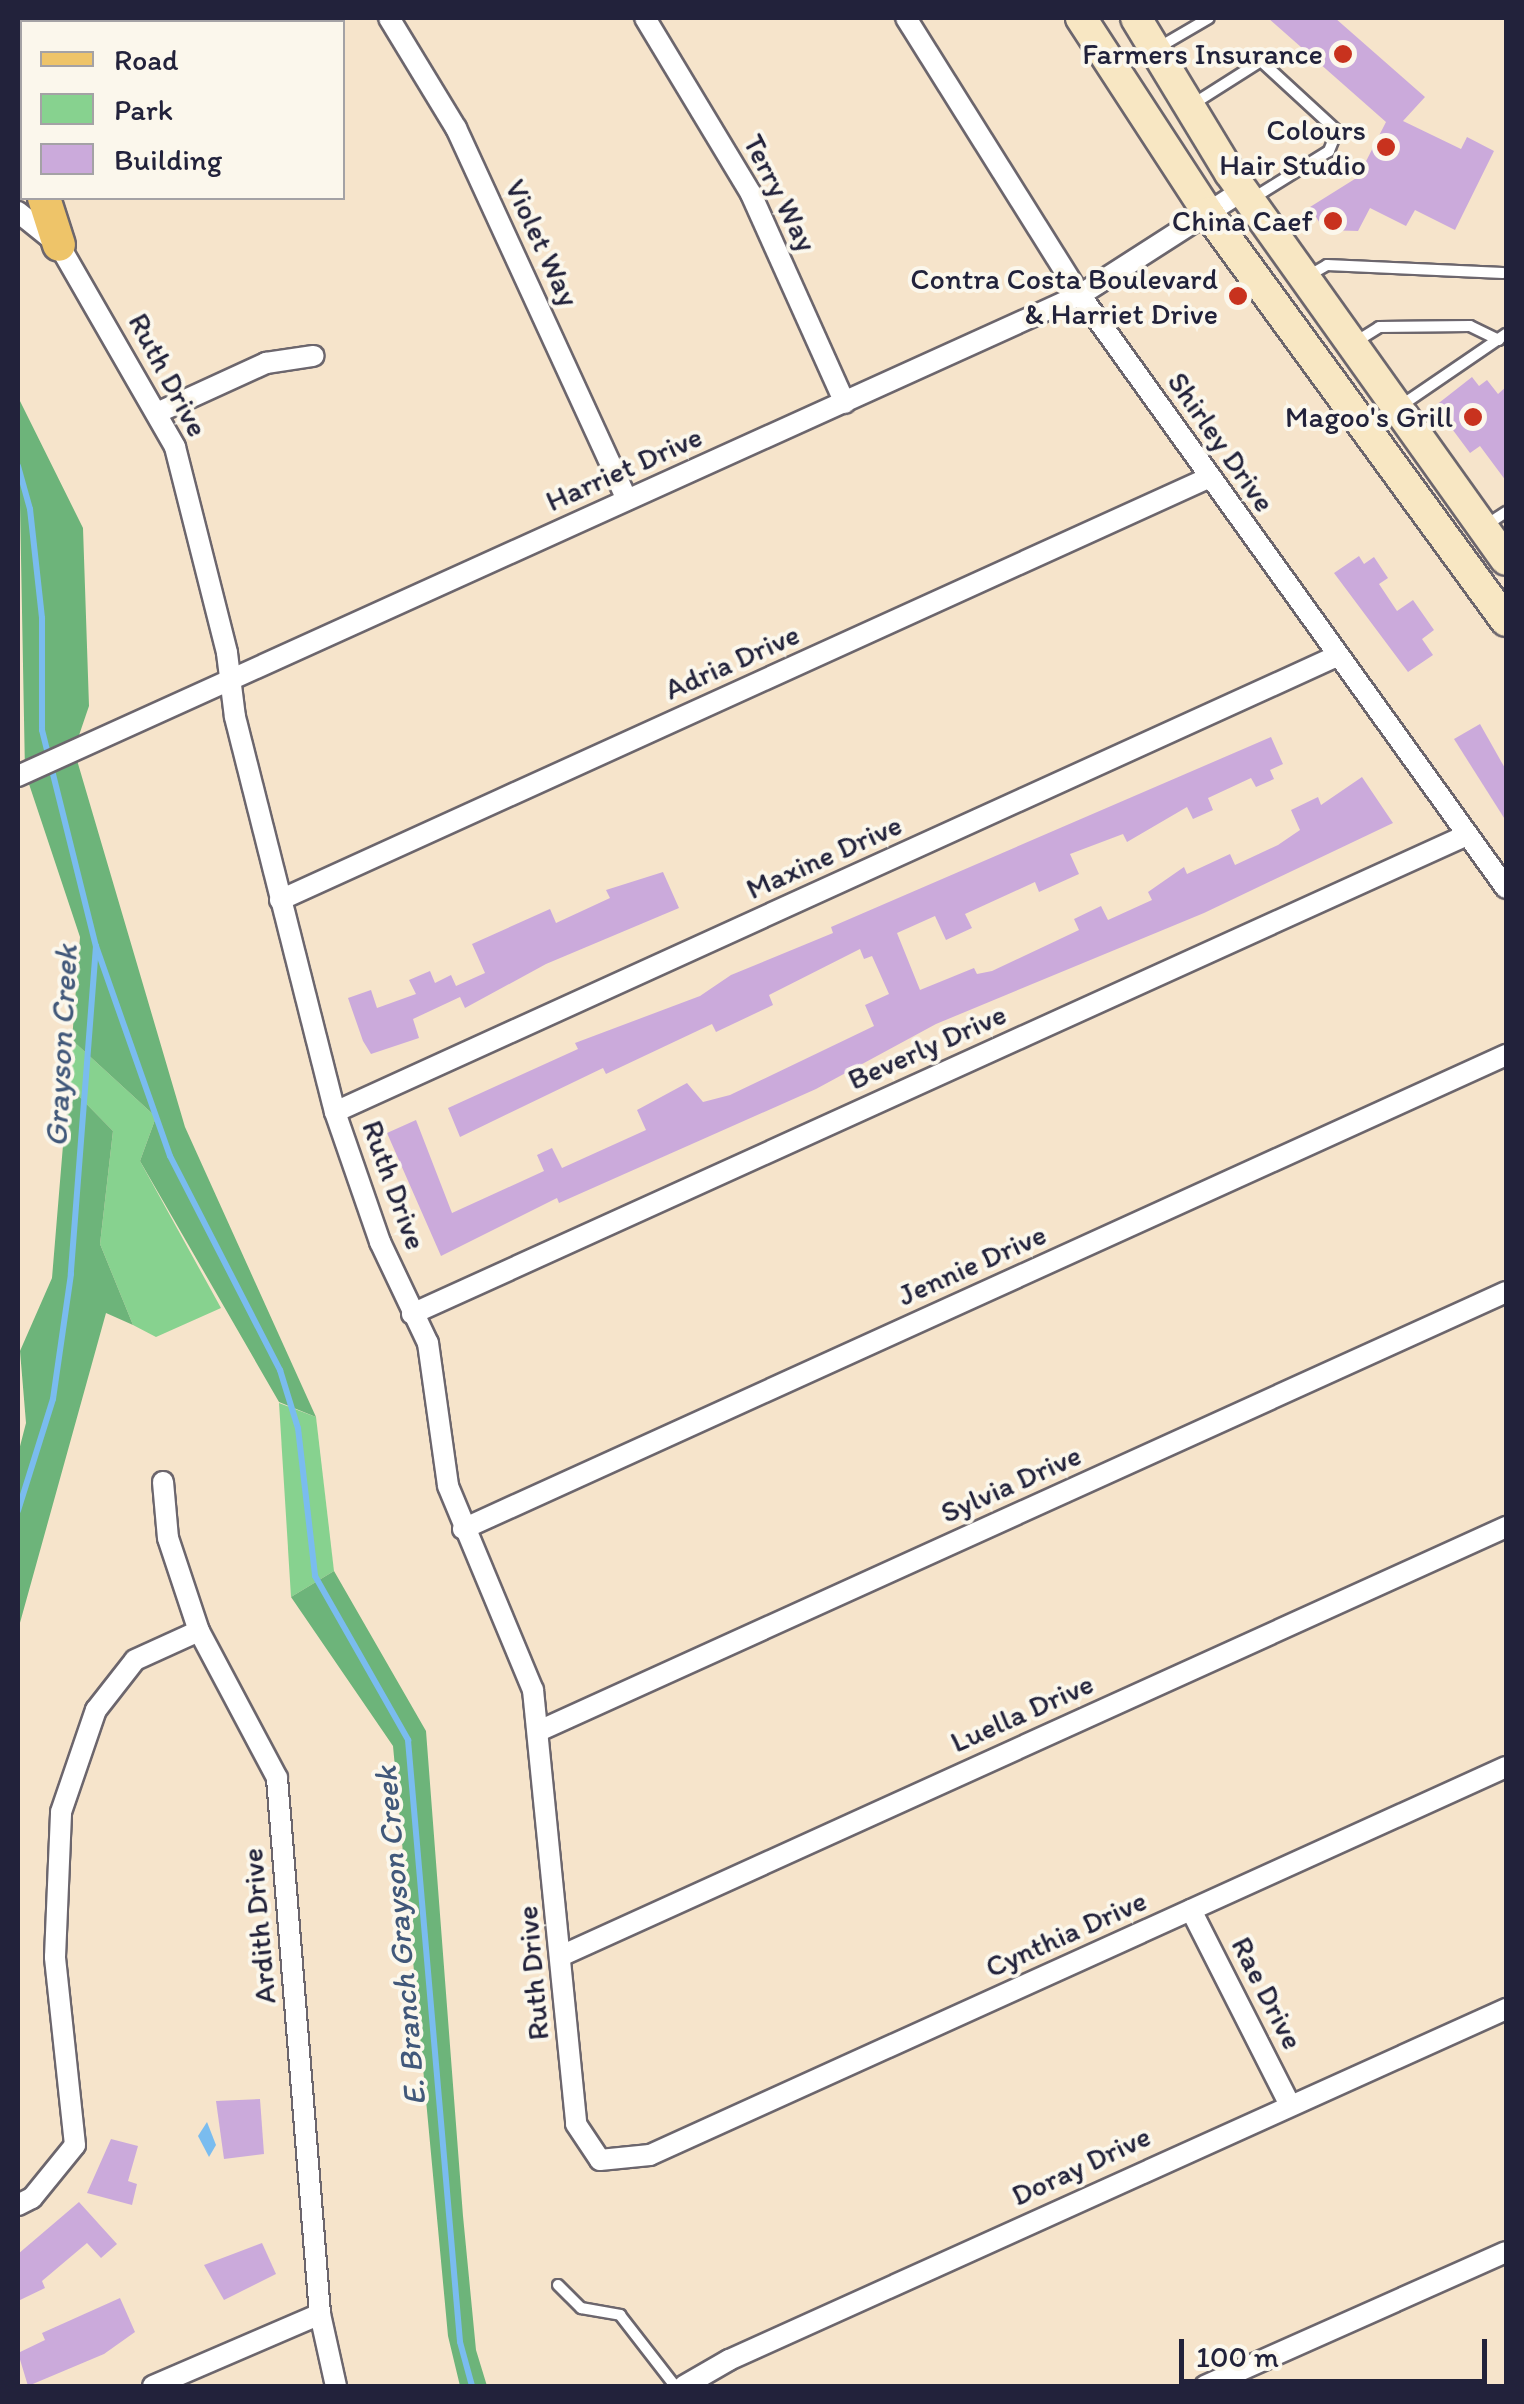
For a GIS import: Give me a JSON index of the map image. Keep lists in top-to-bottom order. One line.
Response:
{"streets":{"street":["Terry Way","Violet Way","Ruth Drive","Shirley Drive","Harriet Drive","Adria Drive","Maxine Drive","Beverly Drive","Jennie Drive","Sylvia Drive","Luella Drive","Ardith Drive","Cynthia Drive","Rae Drive","Doray Drive"]},"crossings":[["Terry Way","Harriet Drive"],["Violet Way","Harriet Drive"],["Ruth Drive","Harriet Drive"],["Ruth Drive","Adria Drive"],["Ruth Drive","Maxine Drive"],["Ruth Drive","Beverly Drive"],["Ruth Drive","Jennie Drive"],["Ruth Drive","Sylvia Drive"],["Ruth Drive","Luella Drive"],["Ruth Drive","Cynthia Drive"],["Shirley Drive","Harriet Drive"],["Shirley Drive","Adria Drive"],["Shirley Drive","Maxine Drive"],["Shirley Drive","Beverly Drive"],["Cynthia Drive","Rae Drive"],["Rae Drive","Doray Drive"]],"water":["Grayson Creek","E. Branch Grayson Creek"],"places":["Farmers Insurance","Colours Hair Studio","China Caef","Contra Costa Boulevard & Harriet Drive","Magoo's Grill"],"legend":["Road","Park","Building"],"scale_bar":"100 m"}
